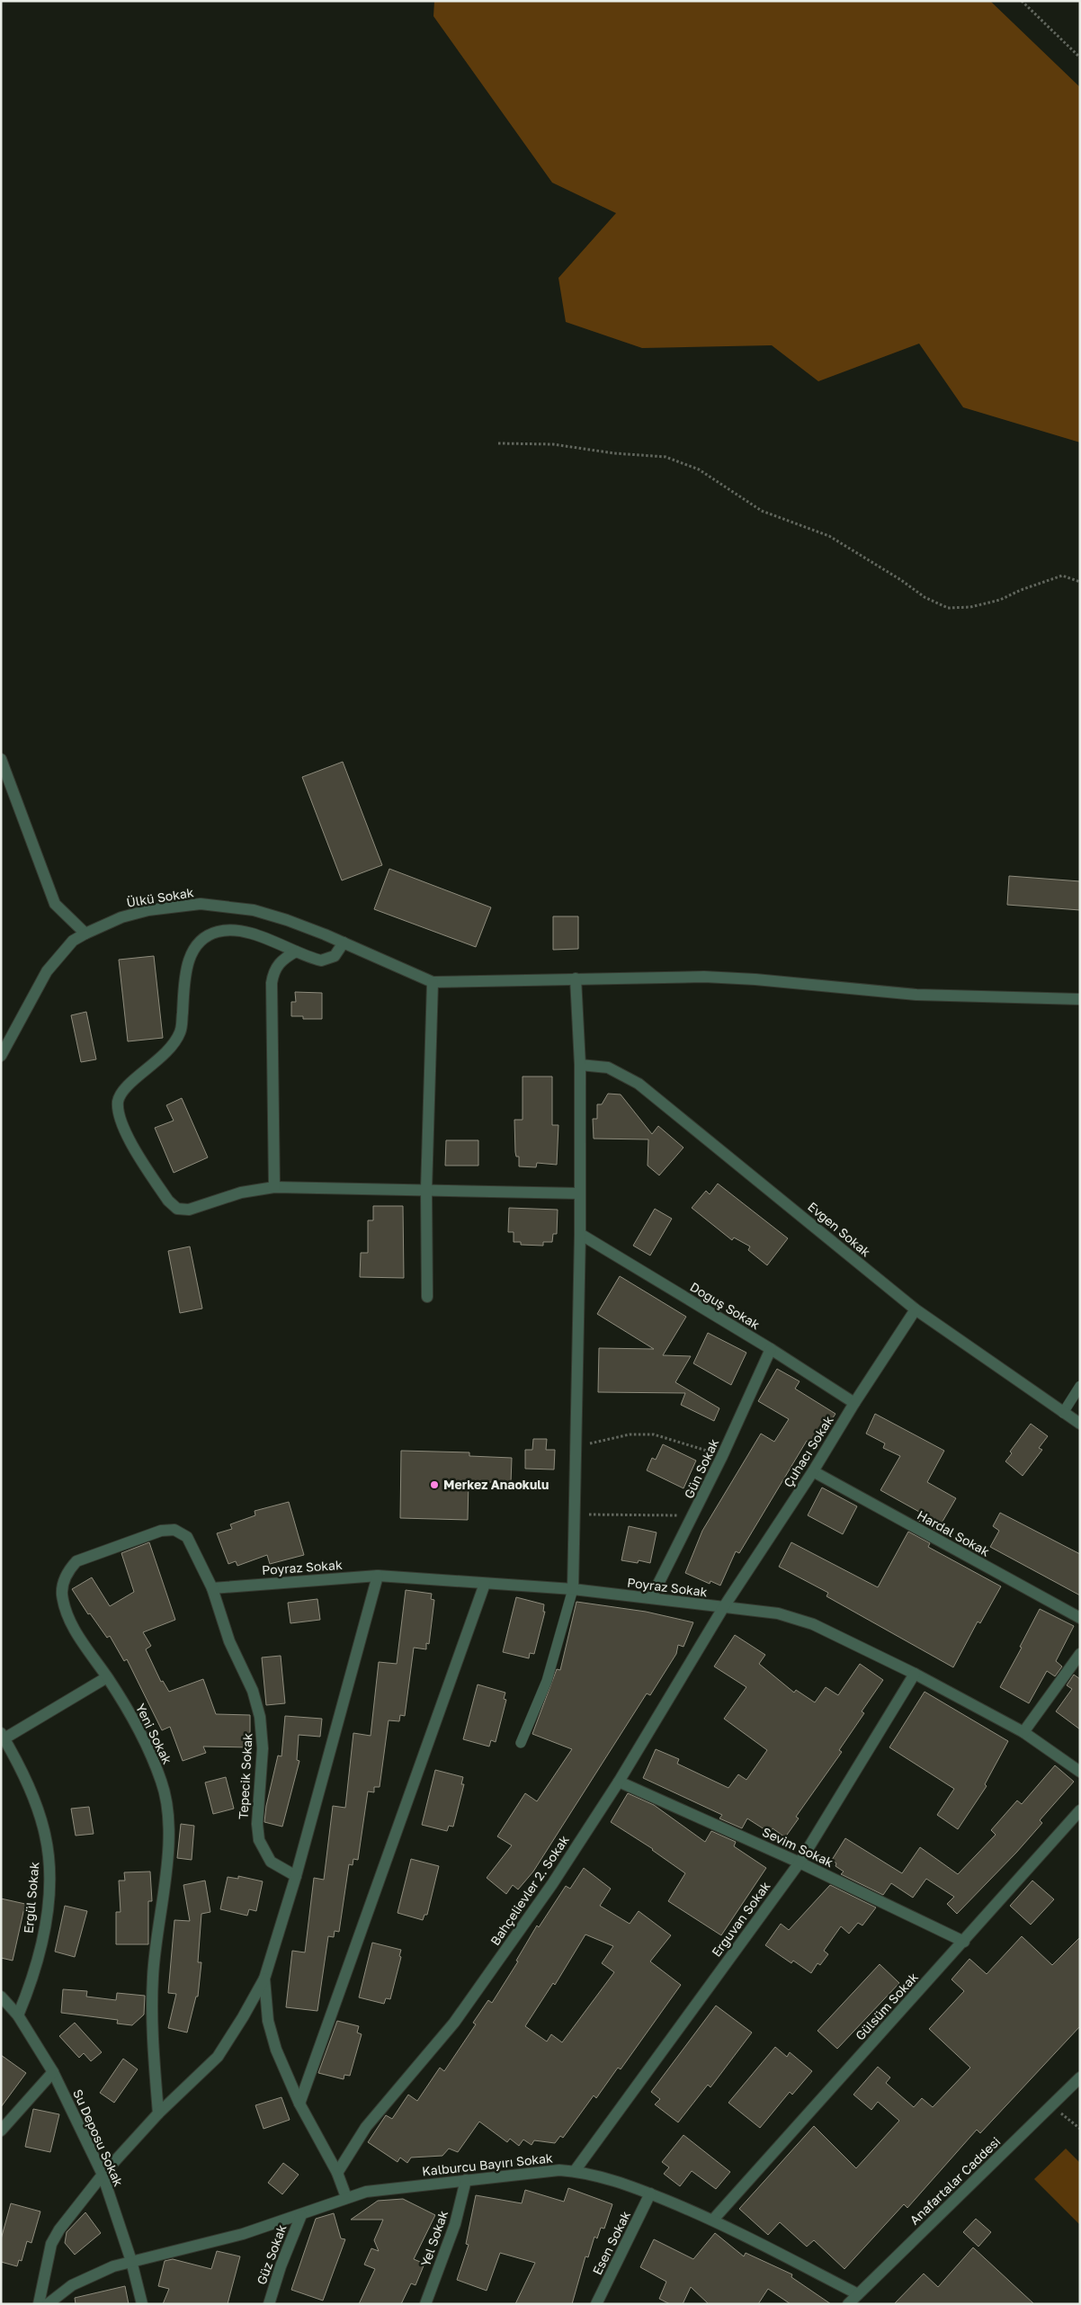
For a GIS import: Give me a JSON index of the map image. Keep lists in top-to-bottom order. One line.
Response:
{"streets":{"street":["Ülkü Sokak","Evgen Sokak","Doğuş Sokak","Çuhacı Sokak","Gün Sokak","Hardal Sokak","Poyraz Sokak","Yeni Sokak","Tepecik Sokak","Sevim Sokak","Bahçelievler 2. Sokak","Ergül Sokak","Erguvan Sokak","Gülsüm Sokak","Su Deposu Sokak","Kalburcu Bayırı Sokak","Anafartalar Caddesi","Yel Sokak","Esen Sokak","Güz Sokak"]},"crossings":[["Evgen Sokak","Çuhacı Sokak"],["Doğuş Sokak","Çuhacı Sokak"],["Doğuş Sokak","Gün Sokak"],["Çuhacı Sokak","Hardal Sokak"],["Çuhacı Sokak","Poyraz Sokak"],["Çuhacı Sokak","Bahçelievler 2. Sokak"],["Gün Sokak","Poyraz Sokak"],["Poyraz Sokak","Yeni Sokak"],["Poyraz Sokak","Tepecik Sokak"],["Poyraz Sokak","Bahçelievler 2. Sokak"],["Poyraz Sokak","Erguvan Sokak"],["Yeni Sokak","Tepecik Sokak"],["Sevim Sokak","Bahçelievler 2. Sokak"],["Sevim Sokak","Erguvan Sokak"],["Sevim Sokak","Gülsüm Sokak"],["Ergül Sokak","Su Deposu Sokak"],["Erguvan Sokak","Kalburcu Bayırı Sokak"],["Gülsüm Sokak","Kalburcu Bayırı Sokak"],["Su Deposu Sokak","Kalburcu Bayırı Sokak"],["Kalburcu Bayırı Sokak","Anafartalar Caddesi"],["Kalburcu Bayırı Sokak","Yel Sokak"],["Kalburcu Bayırı Sokak","Esen Sokak"],["Kalburcu Bayırı Sokak","Güz Sokak"]],"places":["Merkez Anaokulu"]}
